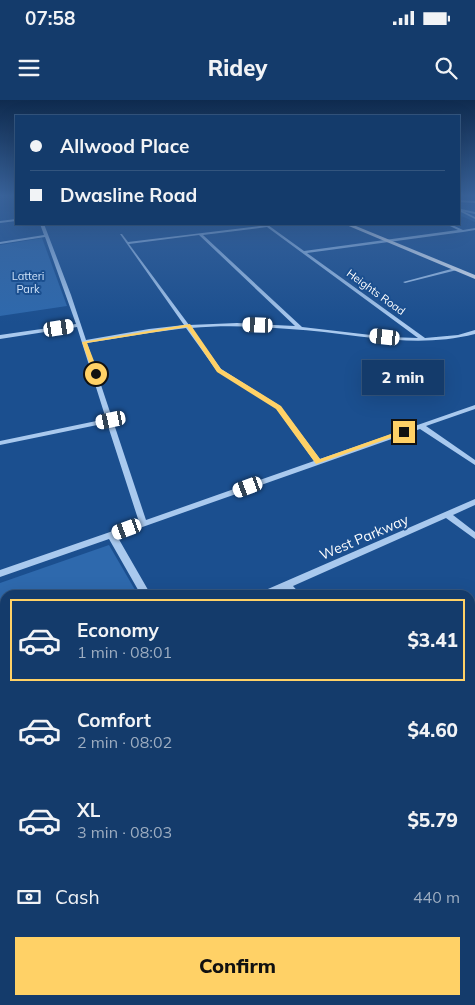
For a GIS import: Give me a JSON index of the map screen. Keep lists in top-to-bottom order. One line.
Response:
{"streets":{"street":["Heights Road","West Parkway"]},"parks":["Latteri Park"],"page":{"status":"07:58","header":"Ridey","banner":["Allwood Place","Dwasline Road"],"bubble":"2 min","list":[{"name":"Economy","note":"1 min · 08:01","value":"$3.41"},{"name":"Comfort","note":"2 min · 08:02","value":"$4.60"},{"name":"XL","note":"3 min · 08:03","value":"$5.79"}],"pay":["Cash","440 m"],"buttons":"Confirm"}}
